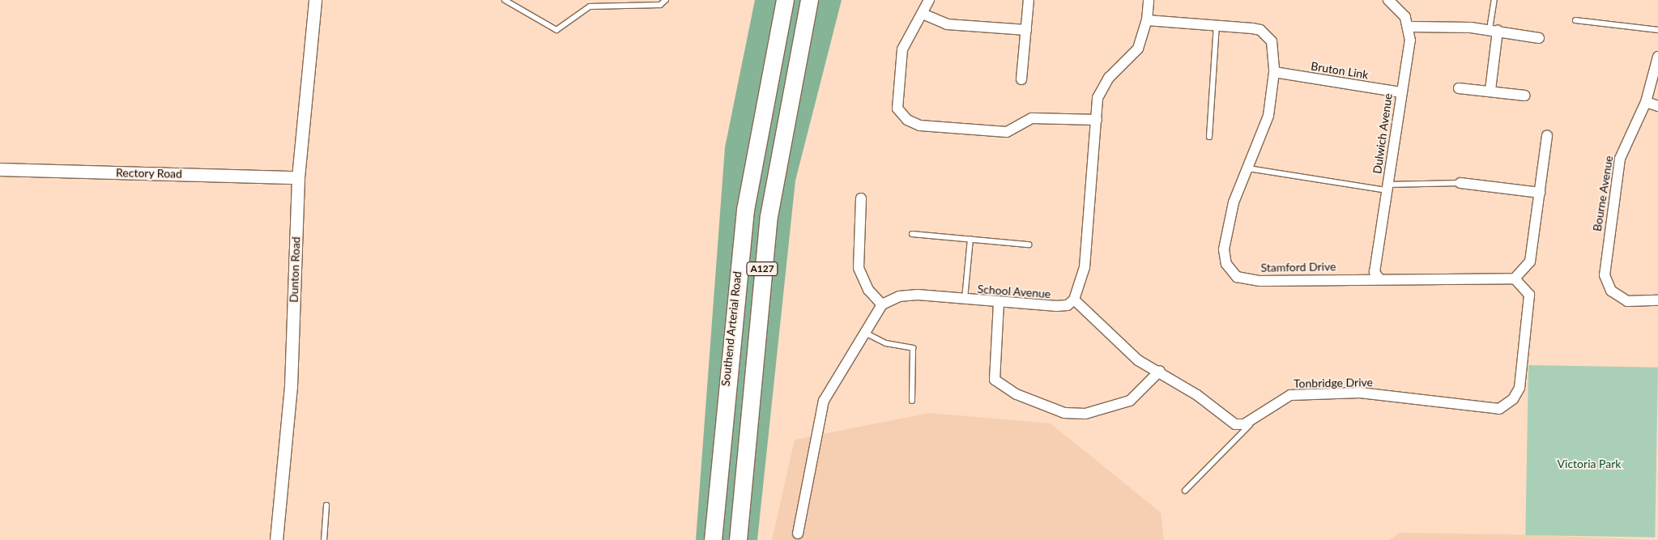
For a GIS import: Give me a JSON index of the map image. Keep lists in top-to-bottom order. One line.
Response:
{"streets":{"highway":["A127","Southend Arterial Road"],"street":["Bruton Link","Dulwich Avenue","Rectory Road","Bourne Avenue","Stamford Drive","Dunton Road","School Avenue","Tonbridge Drive"]},"crossings":[["Bruton Link","Dulwich Avenue"],["Bruton Link","Stamford Drive"],["Dulwich Avenue","Stamford Drive"],["Rectory Road","Dunton Road"],["Stamford Drive","Tonbridge Drive"]],"parks":["Victoria Park"]}
